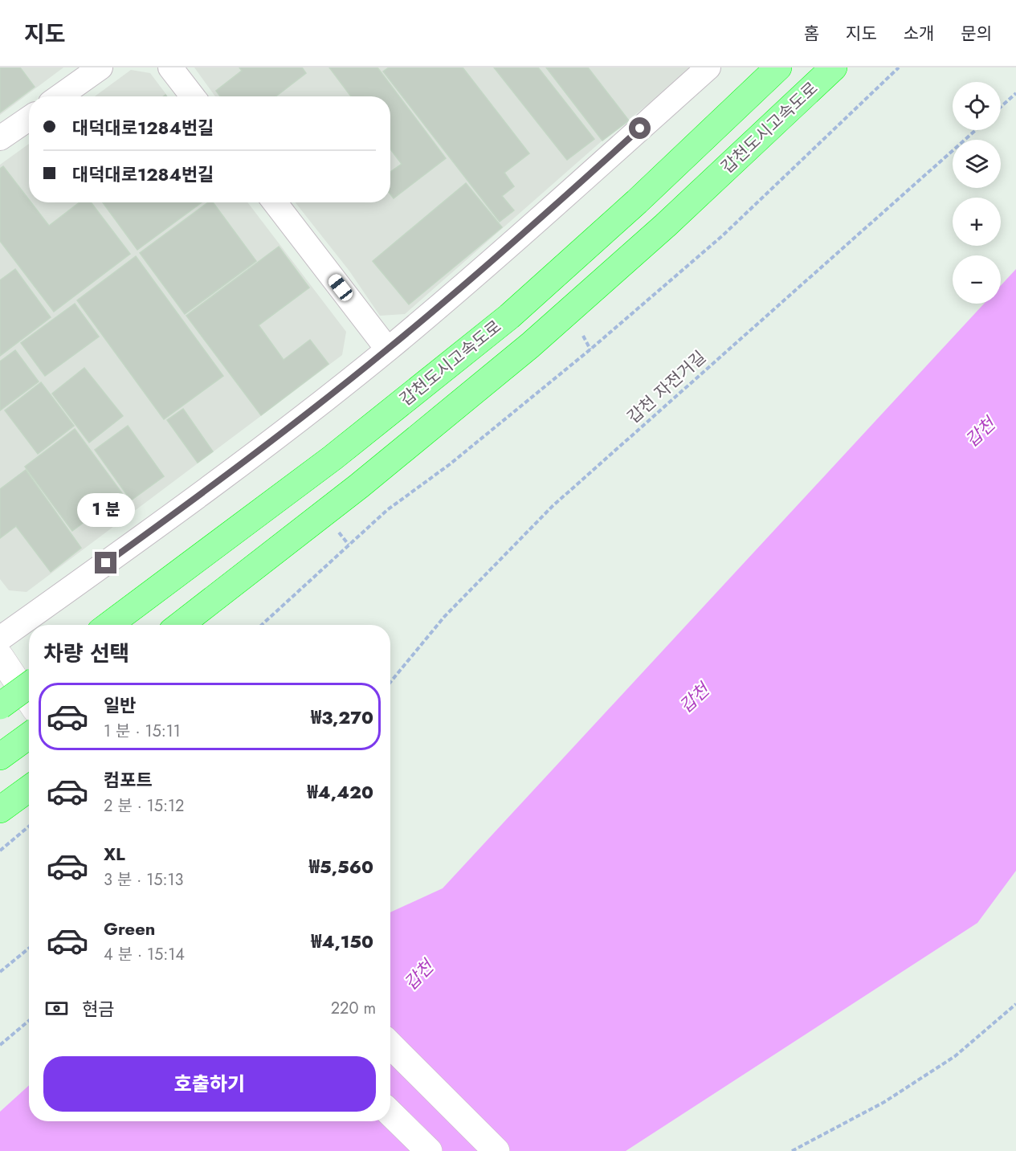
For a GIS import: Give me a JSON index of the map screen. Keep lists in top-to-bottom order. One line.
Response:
{"streets":{"highway":["갑천도시고속도로"],"path":["갑천 자전거길"]},"water":["갑천"],"page":{"header":"지도","nav":["홈","지도","소개","문의"],"map_buttons":["+","−"],"banner":["대덕대로1284번길","대덕대로1284번길"],"bubble":"1 분","heading":"차량 선택","list":[{"name":"일반","note":"1 분 · 15:11","value":"₩3,270"},{"name":"컴포트","note":"2 분 · 15:12","value":"₩4,420"},{"name":"XL","note":"3 분 · 15:13","value":"₩5,560"},{"name":"Green","note":"4 분 · 15:14","value":"₩4,150"}],"pay":["현금","220 m"],"buttons":"호출하기"}}
